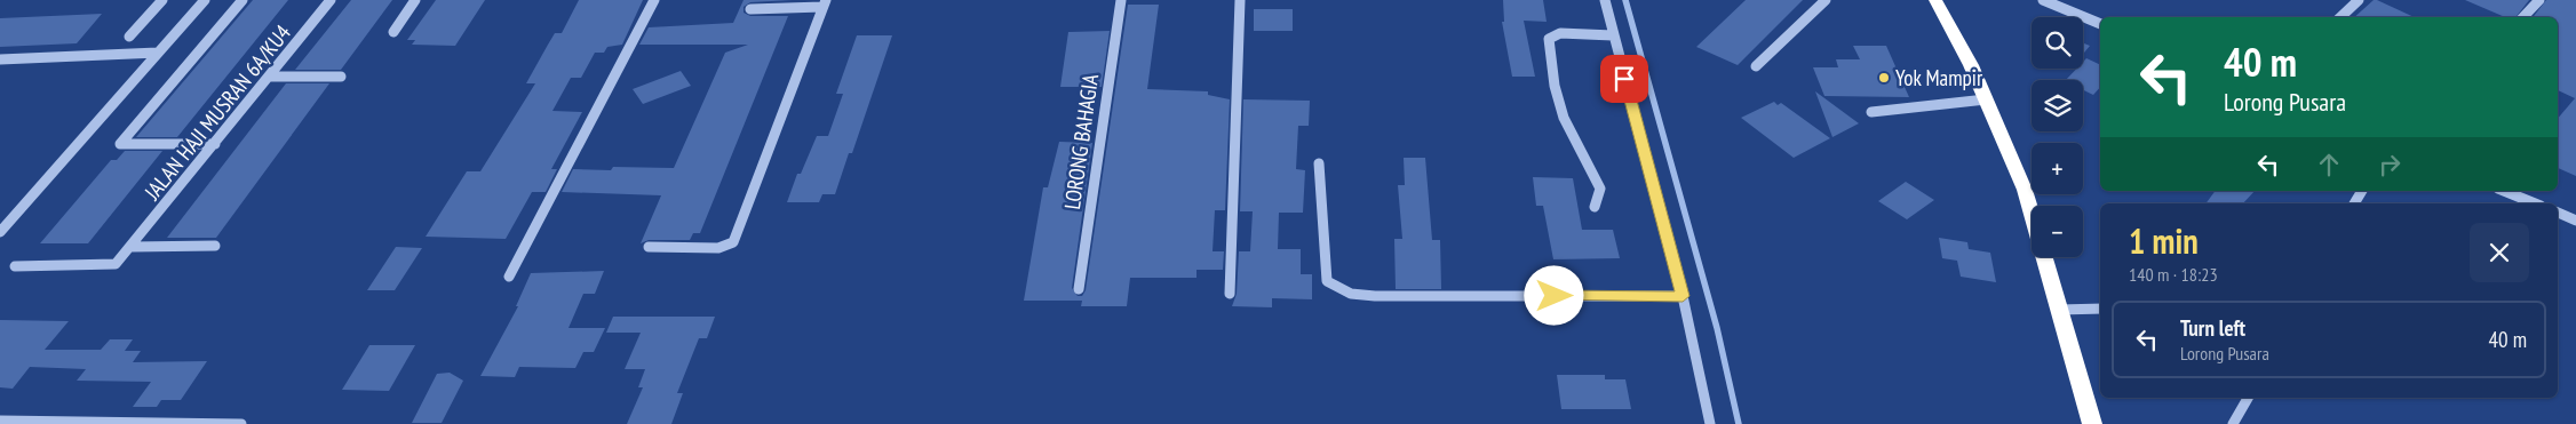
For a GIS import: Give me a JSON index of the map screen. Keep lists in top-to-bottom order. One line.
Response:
{"streets":{"street":["JALAN HAJI MUSRAN 6A/KU4","LORONG BAHAGIA"]},"places":["Yok Mampir"],"page":{"map_buttons":["+","−"],"turn":["40 m","Lorong Pusara"],"heading":["1 min","140 m · 18:23"],"list":[{"name":"Turn left","note":"Lorong Pusara","value":"40 m"}]}}
